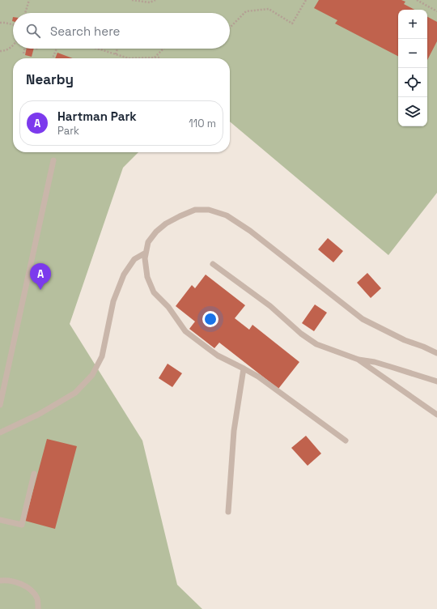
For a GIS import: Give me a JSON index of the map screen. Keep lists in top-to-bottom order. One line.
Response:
{"page":{"map_buttons":["+","−"],"search":"Search here","heading":"Nearby","list":[{"mark":"A","name":"Hartman Park","note":"Park","value":"110 m"}],"pins":"A"}}
